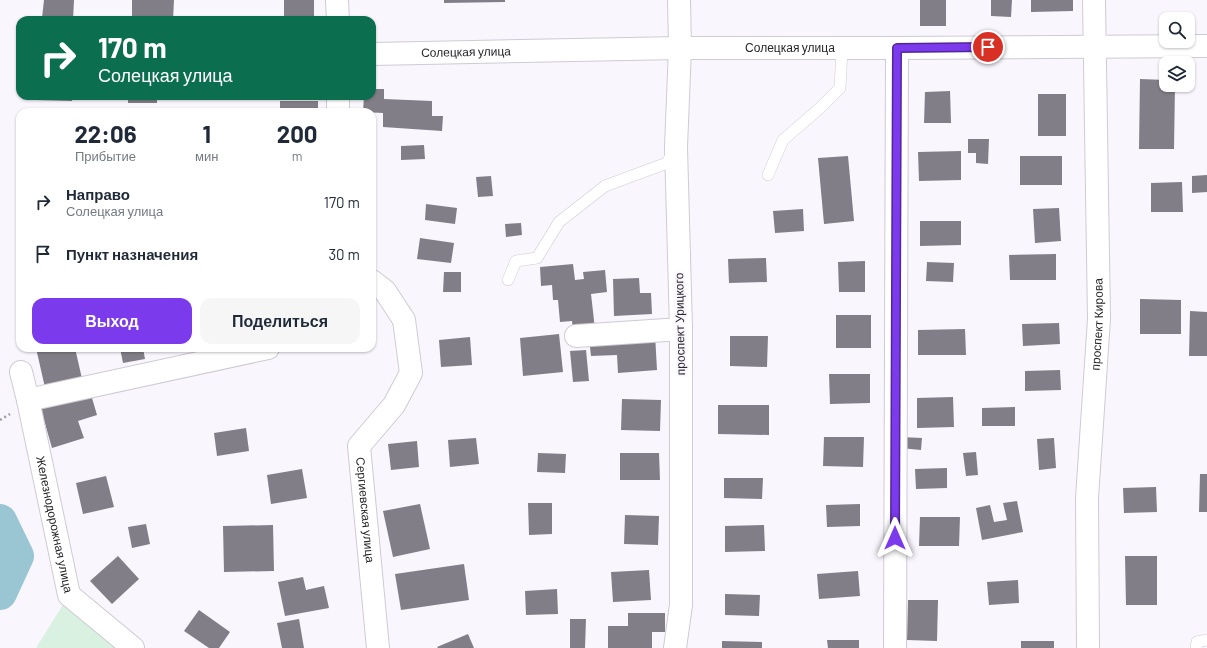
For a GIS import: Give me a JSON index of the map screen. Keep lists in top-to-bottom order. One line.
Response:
{"streets":{"street":["Солецкая улица","проспект Урицкого","проспект Кирова","Сергиевская улица","Железнодорожная улица"]},"crossings":[["Солецкая улица","проспект Урицкого"],["Солецкая улица","проспект Кирова"]],"page":{"turn":["170 m","Солецкая улица"],"eta":["22:06","Прибытие","1","мин","200","m"],"list":[{"name":"Направо","note":"Солецкая улица","value":"170 m"},{"name":"Пункт назначения","value":"30 m"}],"buttons":["Выход","Поделиться"]}}
